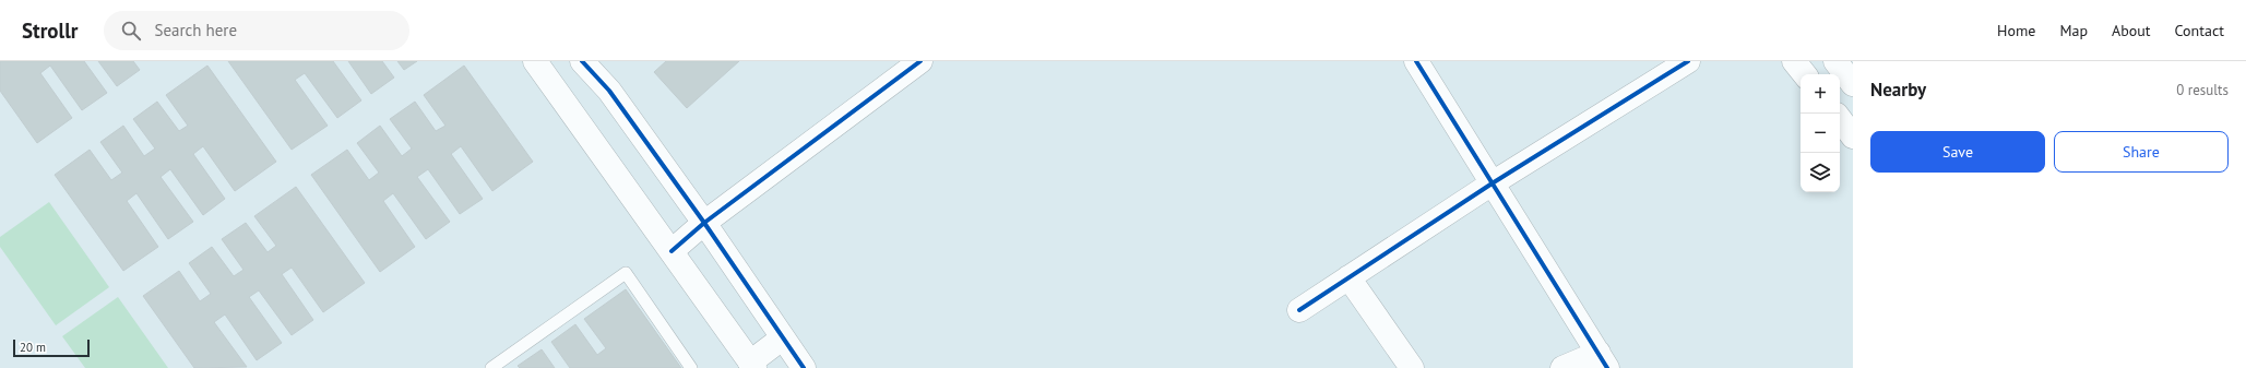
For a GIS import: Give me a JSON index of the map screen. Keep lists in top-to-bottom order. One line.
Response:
{"scale_bar":"20 m","page":{"header":"Strollr","search":"Search here","nav":["Home","Map","About","Contact"],"heading":["Nearby","0 results"],"map_buttons":["+","−"],"buttons":["Save","Share"],"scale":"20 m"}}
